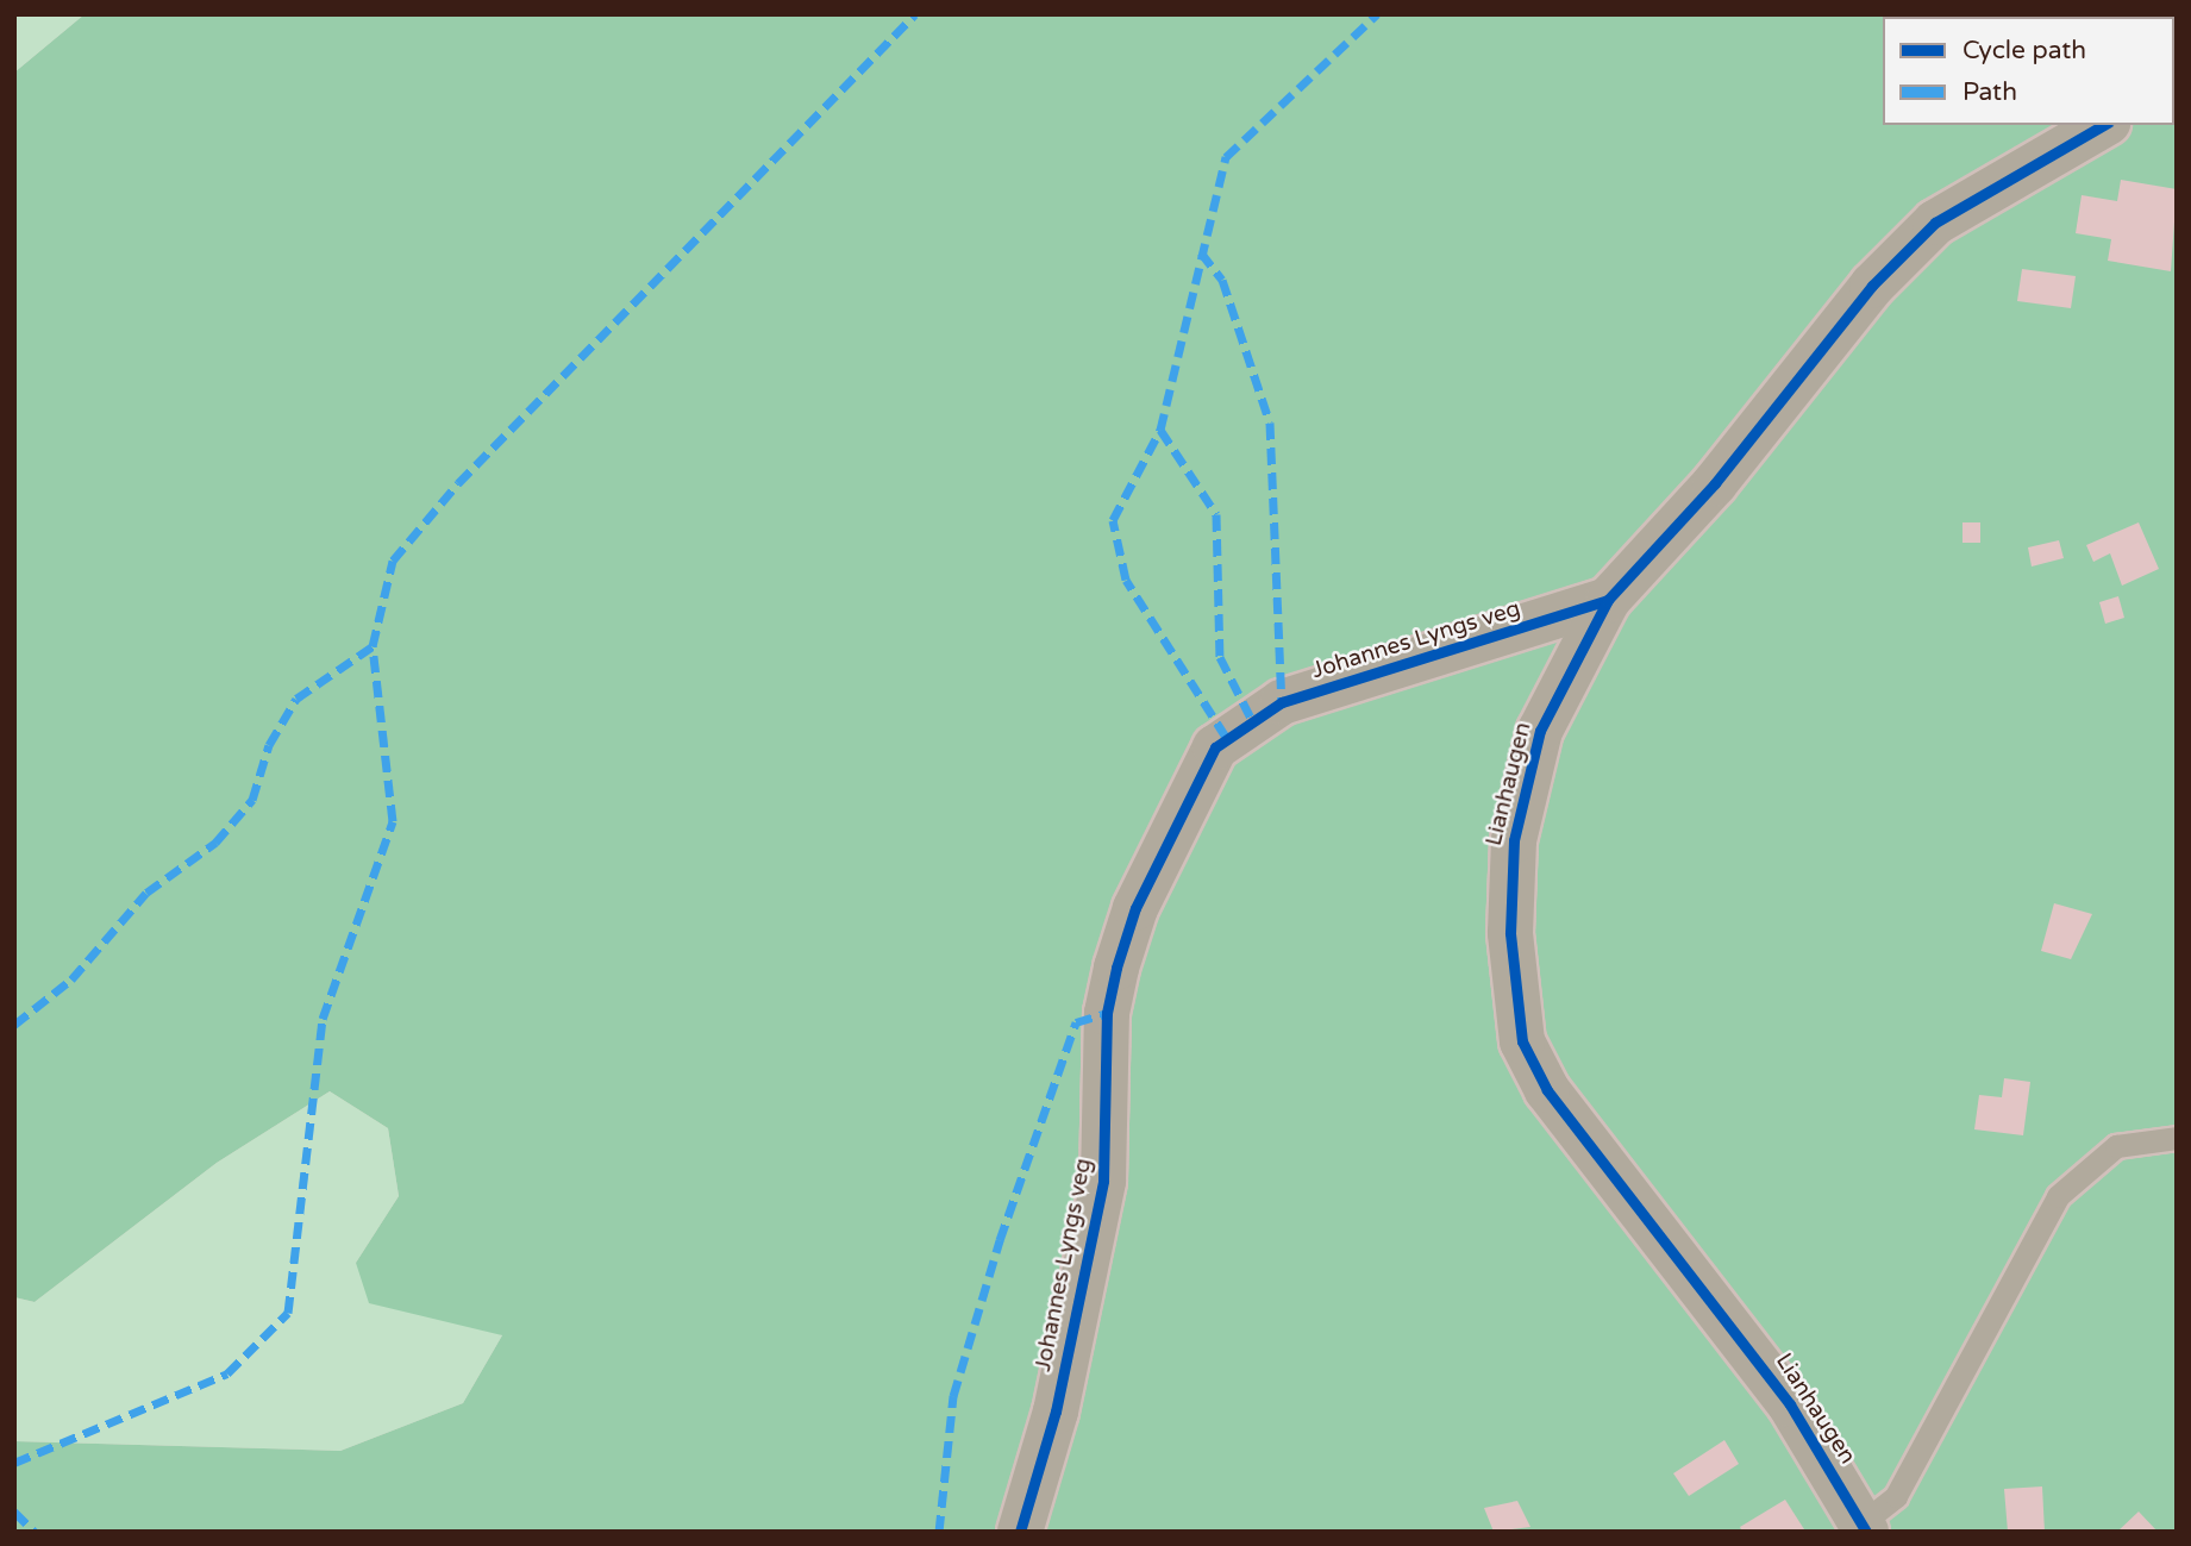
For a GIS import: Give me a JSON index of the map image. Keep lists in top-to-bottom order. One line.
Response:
{"streets":{"street":["Johannes Lyngs veg","Lianhaugen"]},"crossings":[["Johannes Lyngs veg","Lianhaugen"]],"legend":["Cycle path","Path"]}
